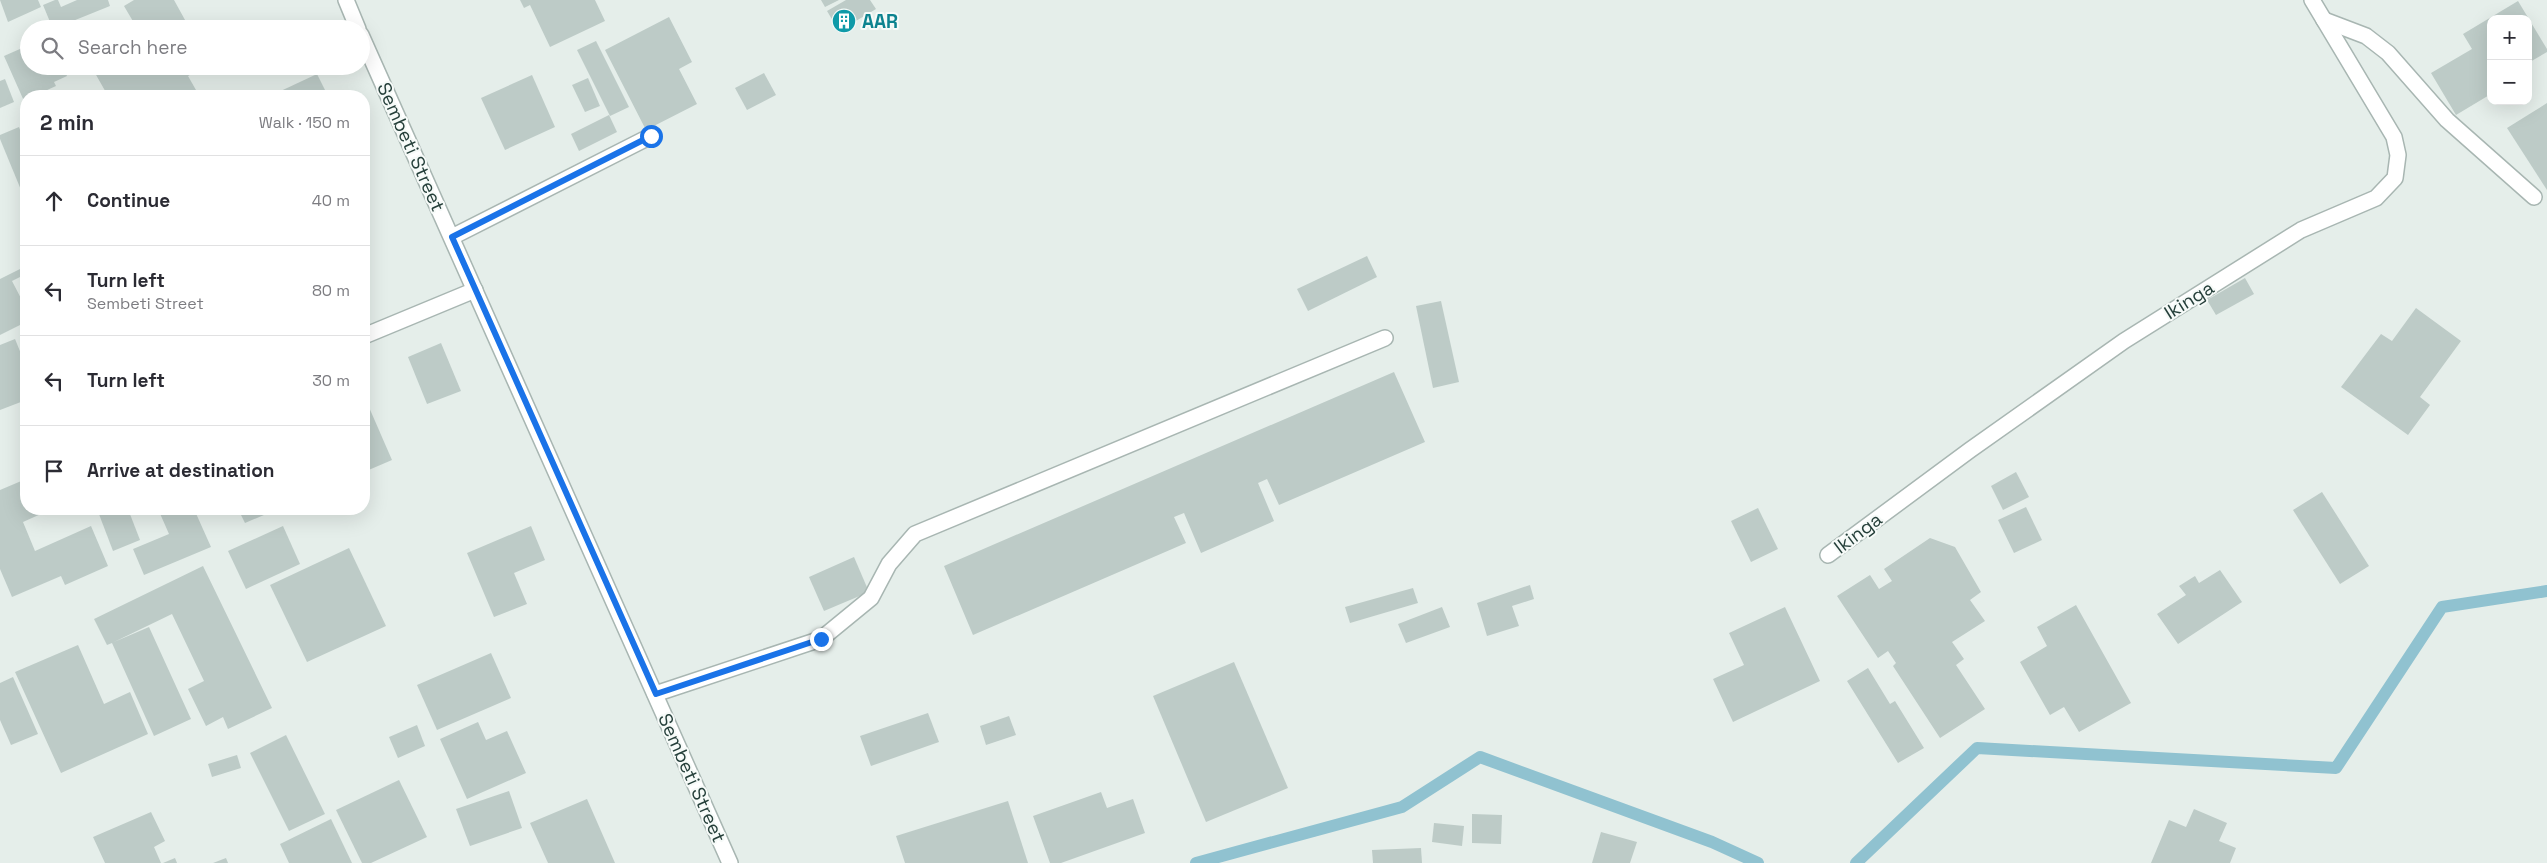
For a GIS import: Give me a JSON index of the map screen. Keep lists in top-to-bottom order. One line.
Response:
{"streets":{"street":["Sembeti Street","Ikinga"]},"places":{"building":["AAR"]},"page":{"map_buttons":["+","−"],"search":"Search here","heading":["2 min","Walk · 150 m"],"list":[["Continue","40 m"],["Turn left","Sembeti Street","80 m"],["Turn left","30 m"],"Arrive at destination"]}}
